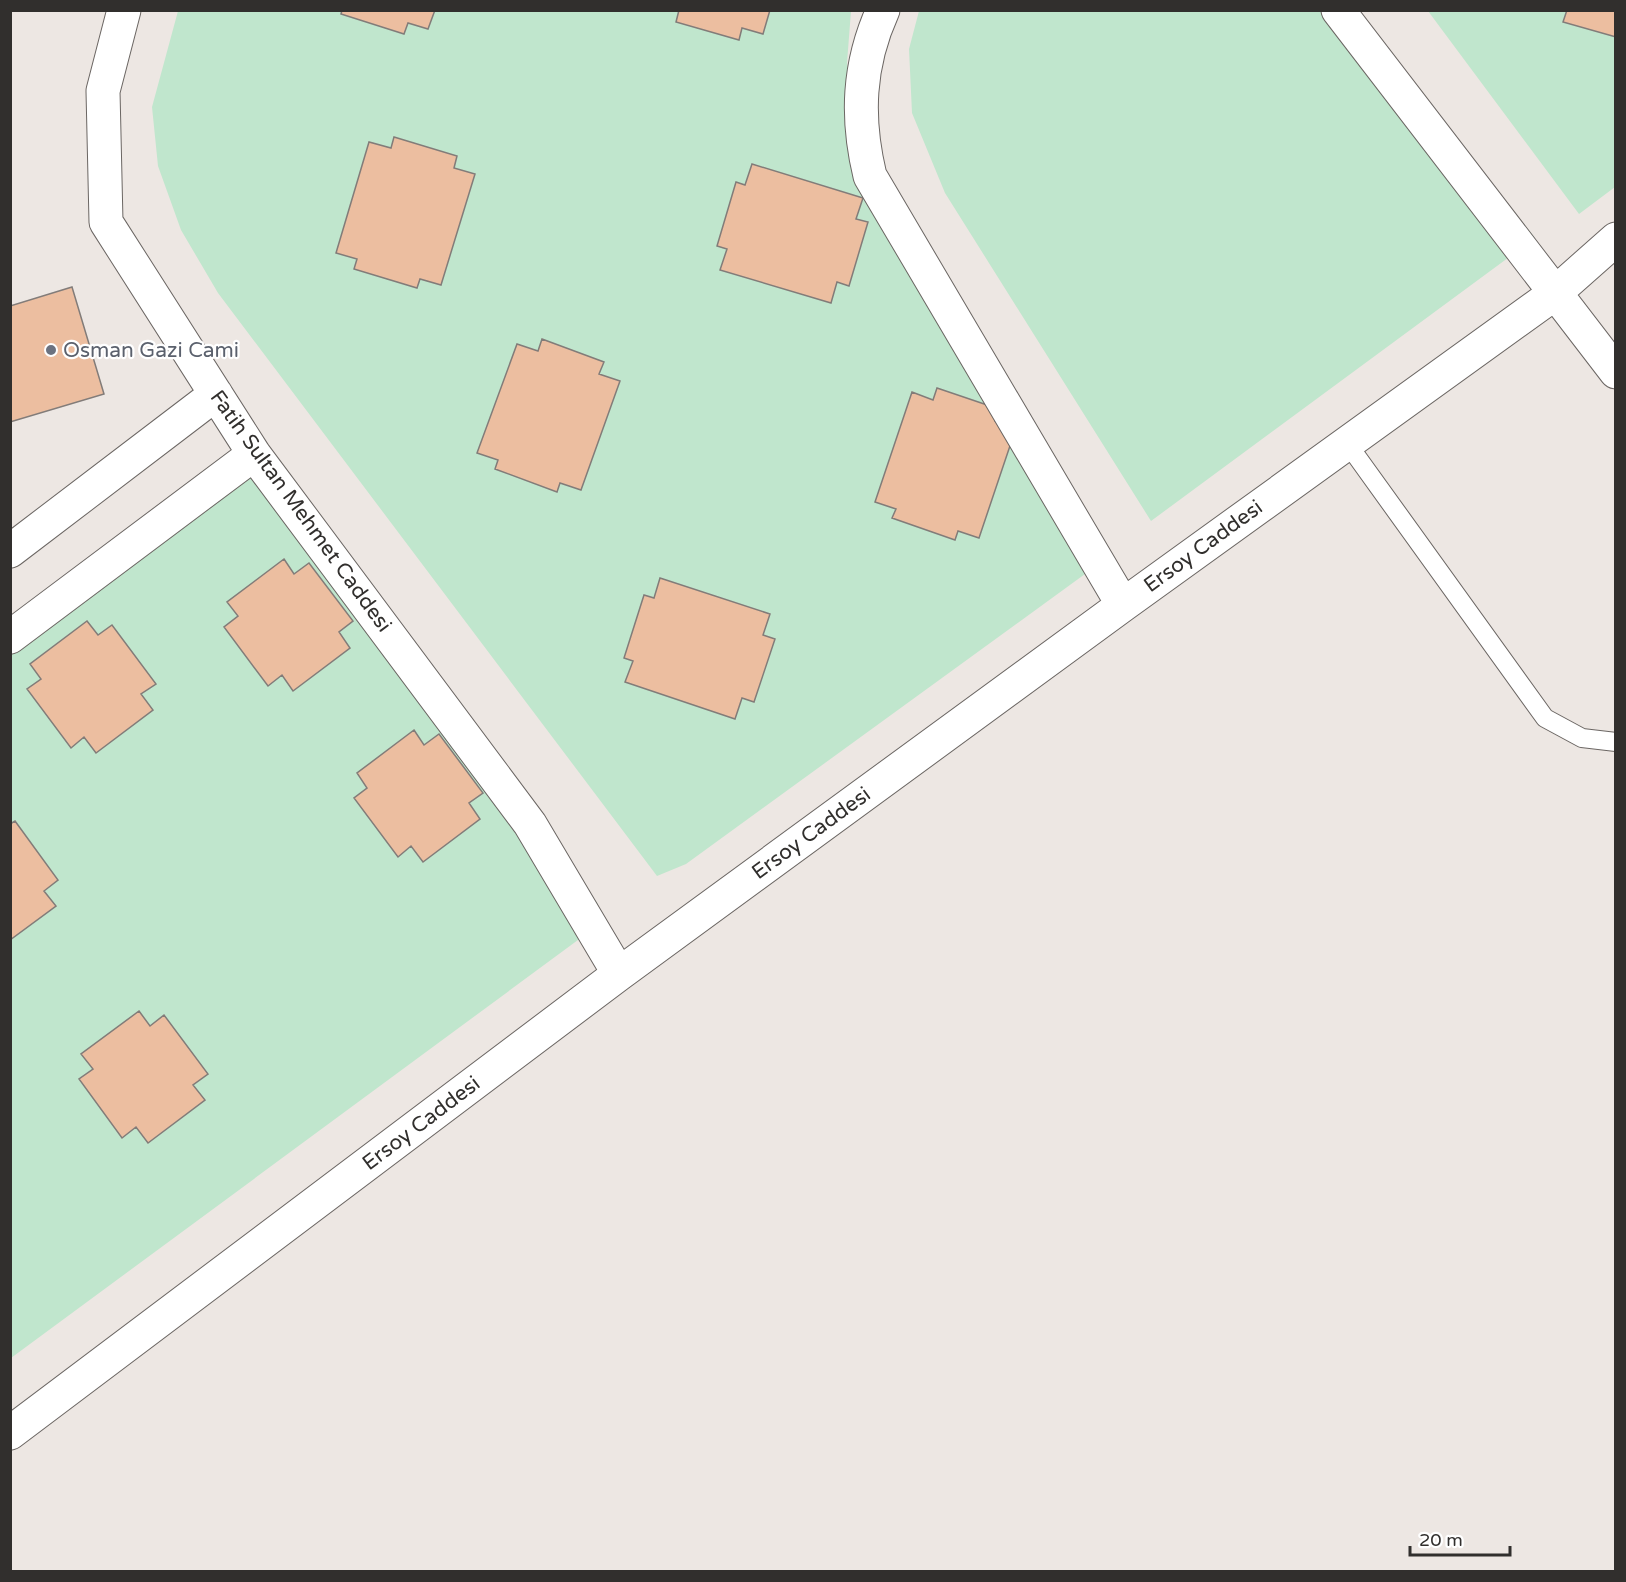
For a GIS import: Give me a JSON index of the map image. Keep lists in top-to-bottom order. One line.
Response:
{"streets":{"street":["Fatih Sultan Mehmet Caddesi","Ersoy Caddesi"]},"crossings":[["Fatih Sultan Mehmet Caddesi","Ersoy Caddesi"]],"places":["Osman Gazi Cami"],"scale_bar":"20 m"}
